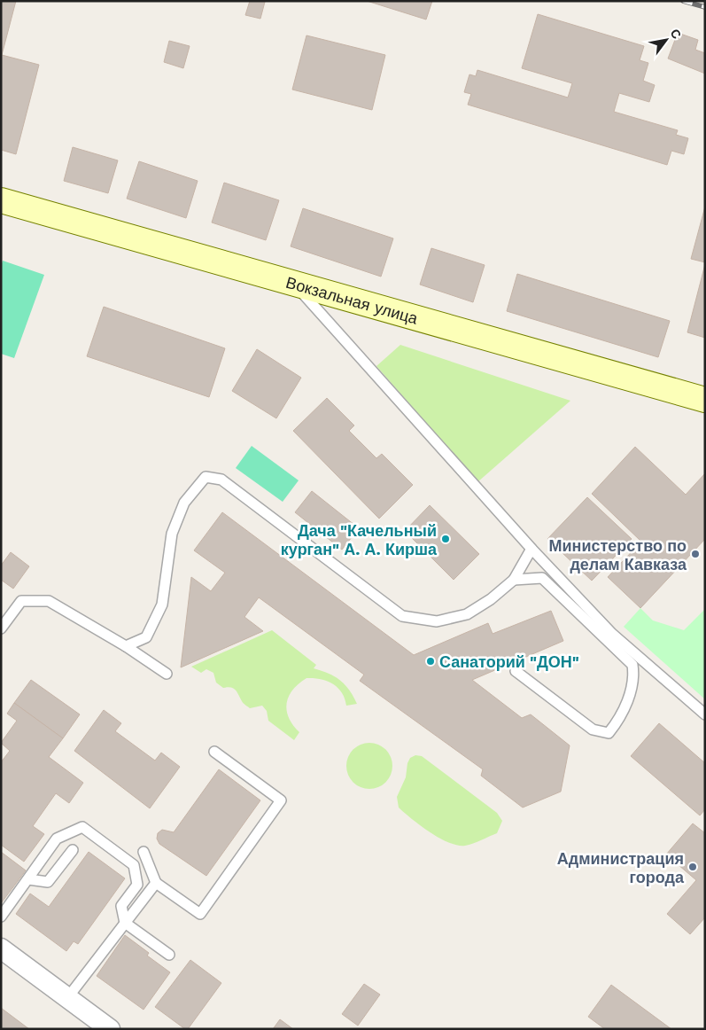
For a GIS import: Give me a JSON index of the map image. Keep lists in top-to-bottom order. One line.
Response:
{"streets":{"main road":["Вокзальная улица"]},"places":["Дача \"Качельный курган\" А. А. Кирша","Министерство по делам Кавказа","Санаторий \"ДОН\"","Администрация города"],"north":"top right"}
